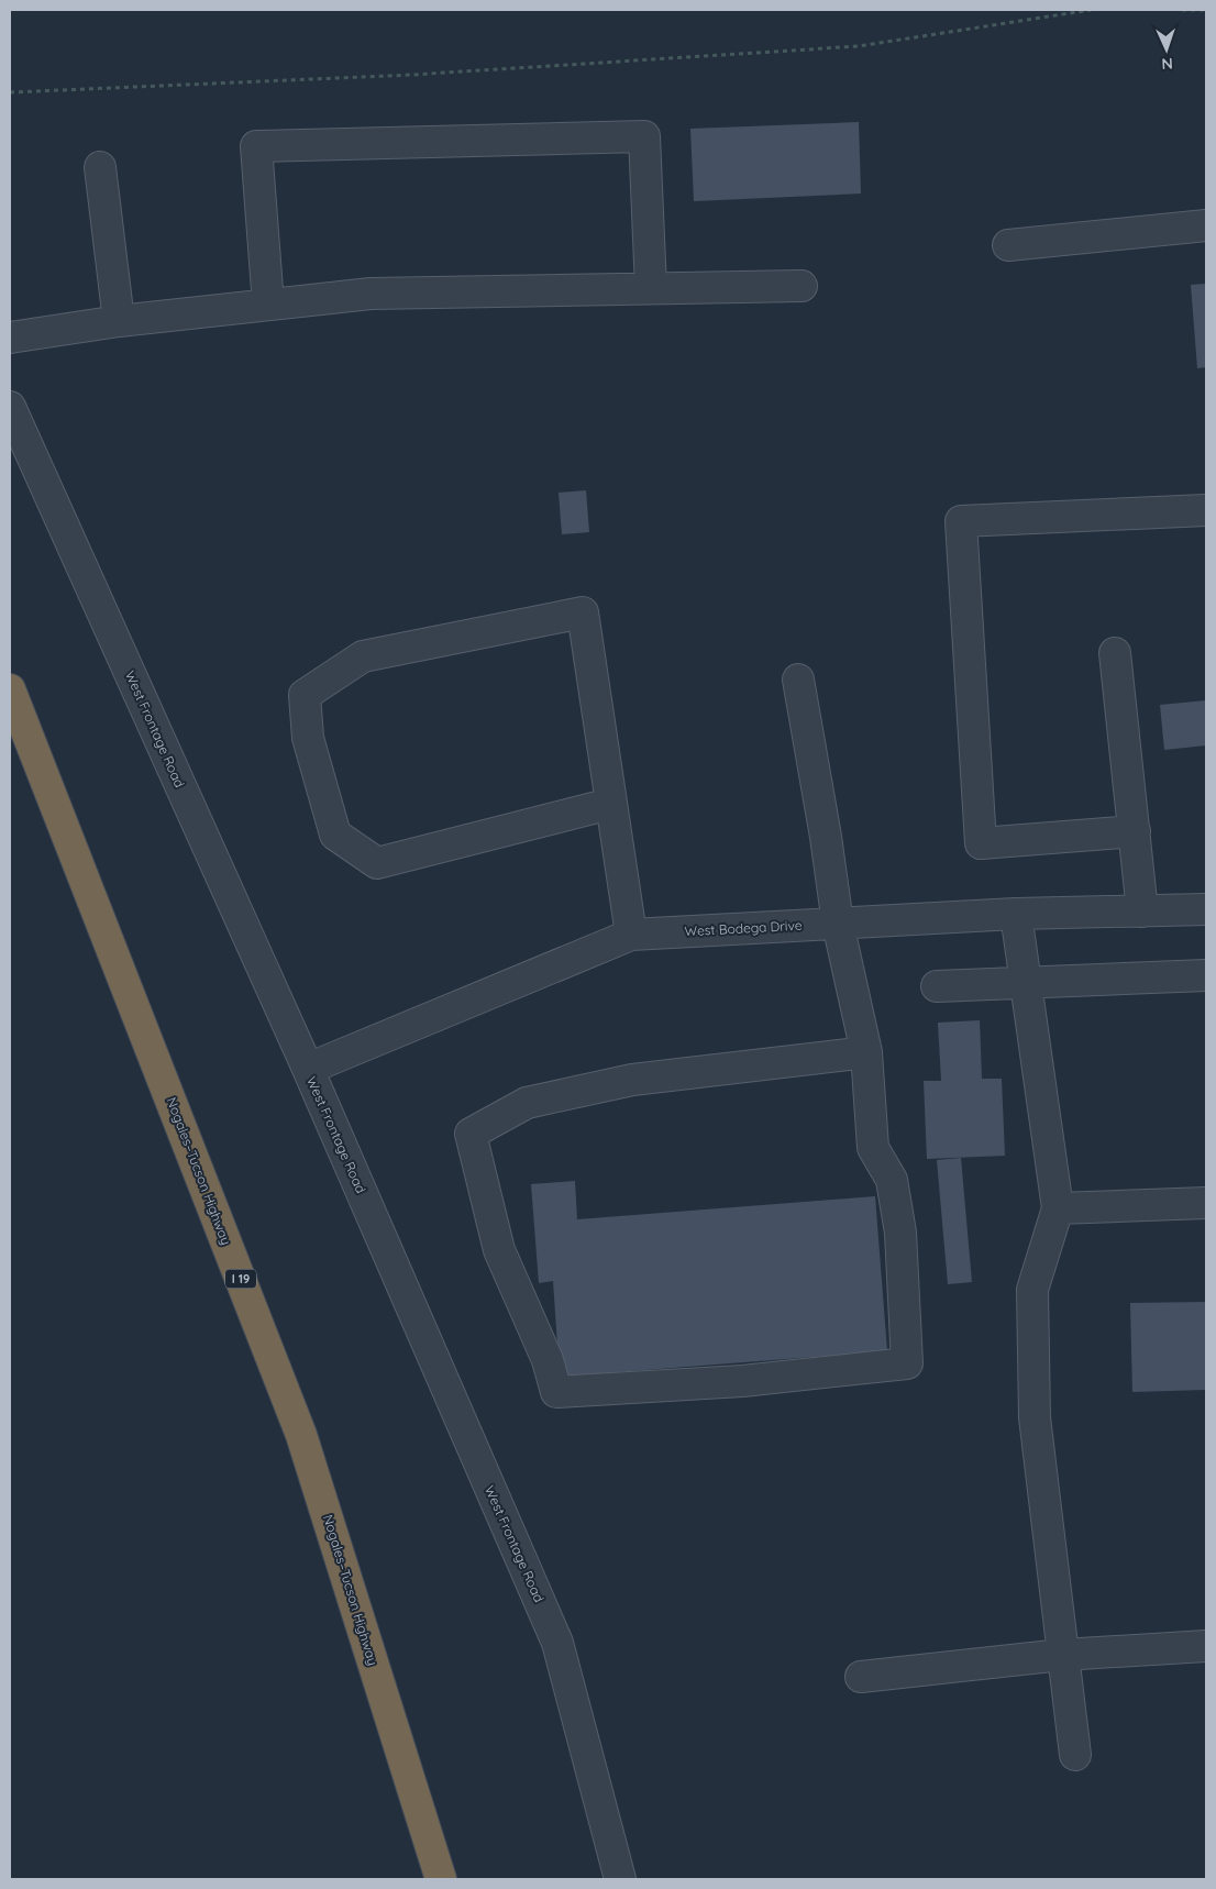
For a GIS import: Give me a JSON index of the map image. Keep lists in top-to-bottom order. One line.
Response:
{"streets":{"highway":["Nogales–Tucson Highway","I 19"],"street":["West Frontage Road","West Bodega Drive"]},"crossings":[["West Frontage Road","West Bodega Drive"]],"north":"bottom"}
